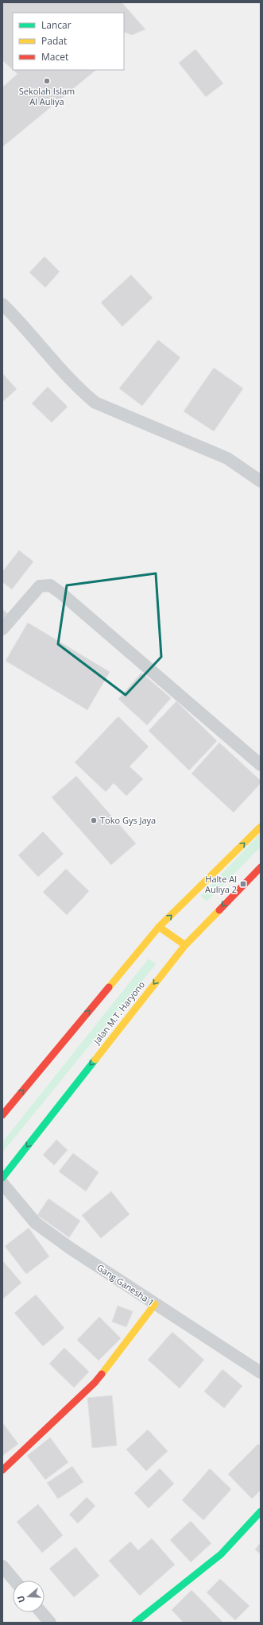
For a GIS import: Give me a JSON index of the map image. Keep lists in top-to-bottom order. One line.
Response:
{"streets":{"main road":["Jalan M.T. Haryono"],"lane":["Gang Ganesha 1"]},"places":{"other":["Sekolah Islam Al Auliya","Toko Gys Jaya"],"transit":["Halte Al Auliya 2"]},"legend":["Lancar","Padat","Macet"],"north":"left"}
